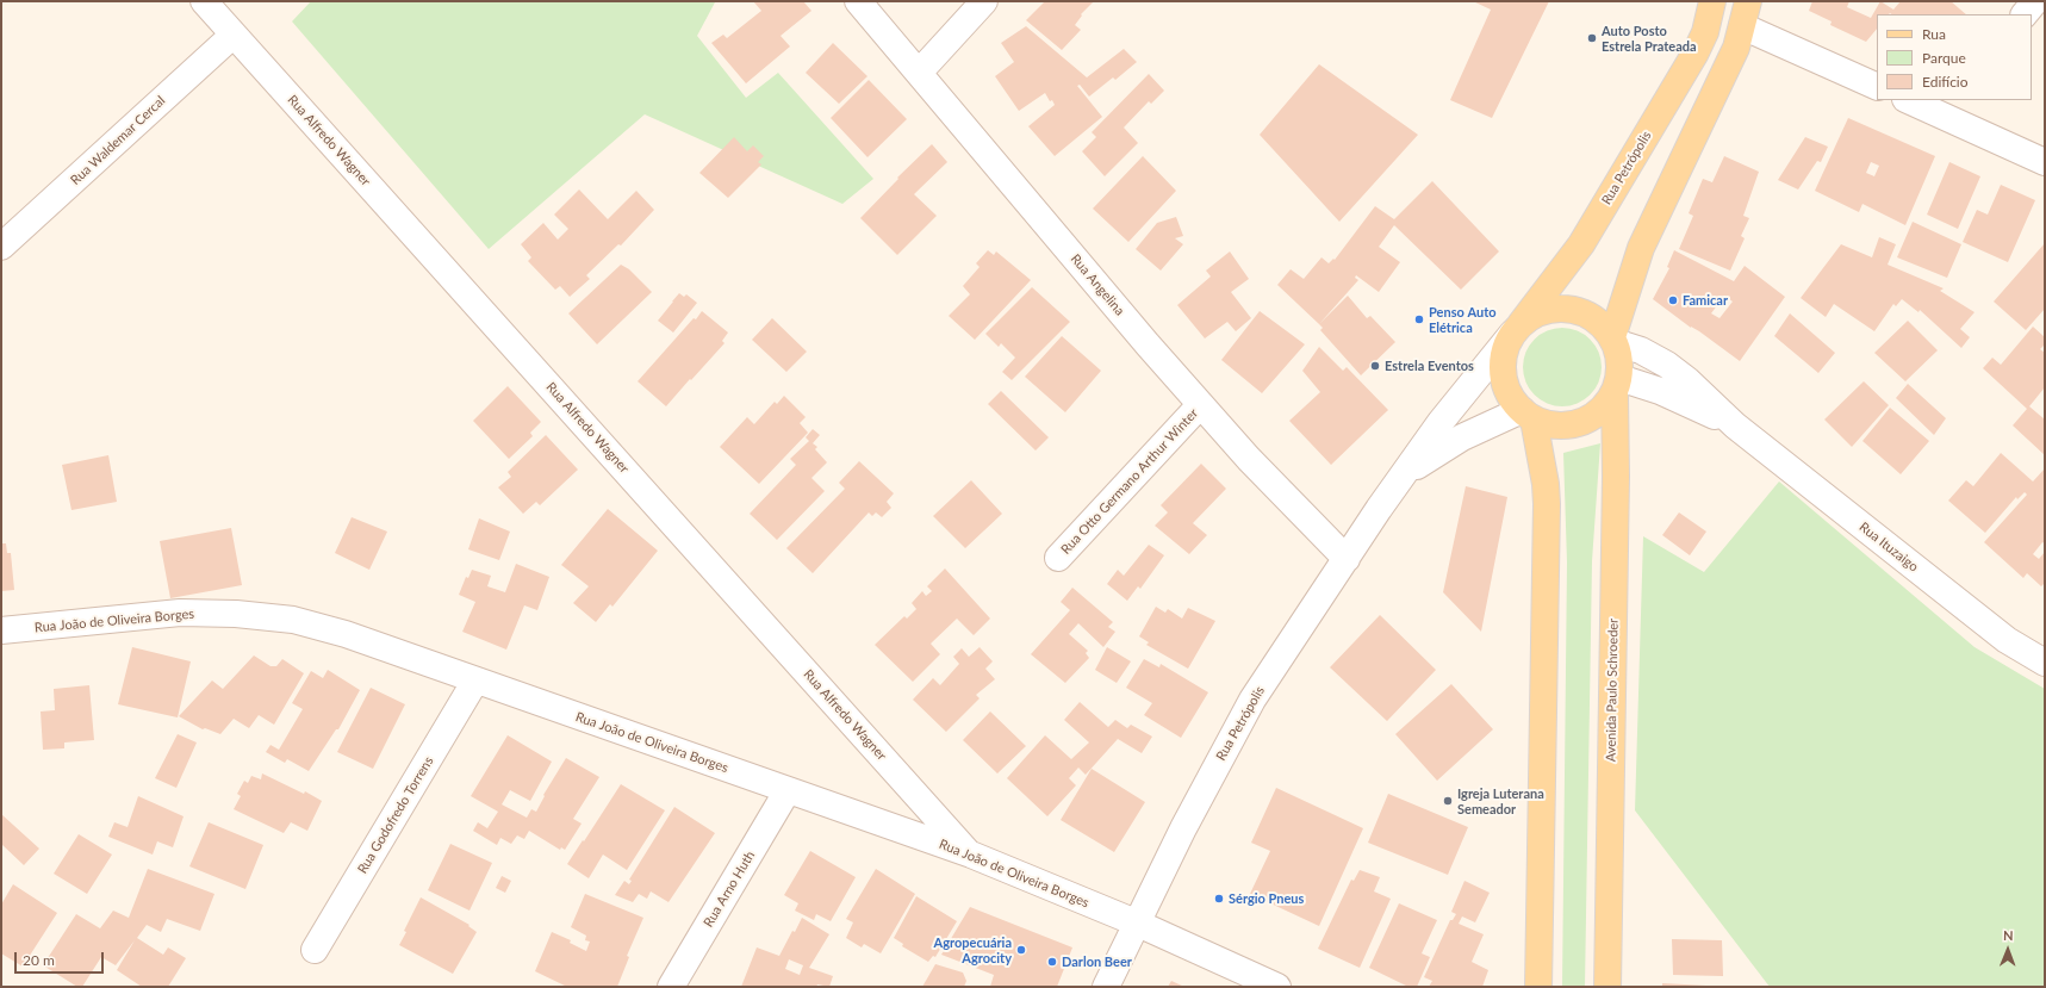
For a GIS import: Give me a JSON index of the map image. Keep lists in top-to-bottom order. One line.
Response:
{"streets":{"main road":["Rua Petrópolis","Avenida Paulo Schroeder"],"street":["Rua Waldemar Cercal","Rua Alfredo Wagner","Rua Angelina","Rua Otto Germano Arthur Winter","Rua Ituzaigo","Rua João de Oliveira Borges","Rua Godofredo Torrens","Rua Arno Huth"]},"crossings":[["Rua Waldemar Cercal","Rua Alfredo Wagner"],["Rua Alfredo Wagner","Rua João de Oliveira Borges"],["Rua Petrópolis","Rua Angelina"],["Rua Petrópolis","Rua Ituzaigo"],["Rua Petrópolis","Rua João de Oliveira Borges"],["Rua Petrópolis","Avenida Paulo Schroeder"],["Rua Angelina","Rua Otto Germano Arthur Winter"],["Rua Ituzaigo","Avenida Paulo Schroeder"],["Rua João de Oliveira Borges","Rua Godofredo Torrens"],["Rua João de Oliveira Borges","Rua Arno Huth"]],"places":["Auto Posto Estrela Prateada","Famicar","Penso Auto Elétrica","Estrela Eventos","Igreja Luterana Semeador","Sérgio Pneus","Agropecuária Agrocity","Darlon Beer"],"legend":["Rua","Parque","Edifício"],"scale_bar":"20 m","north":"top"}
